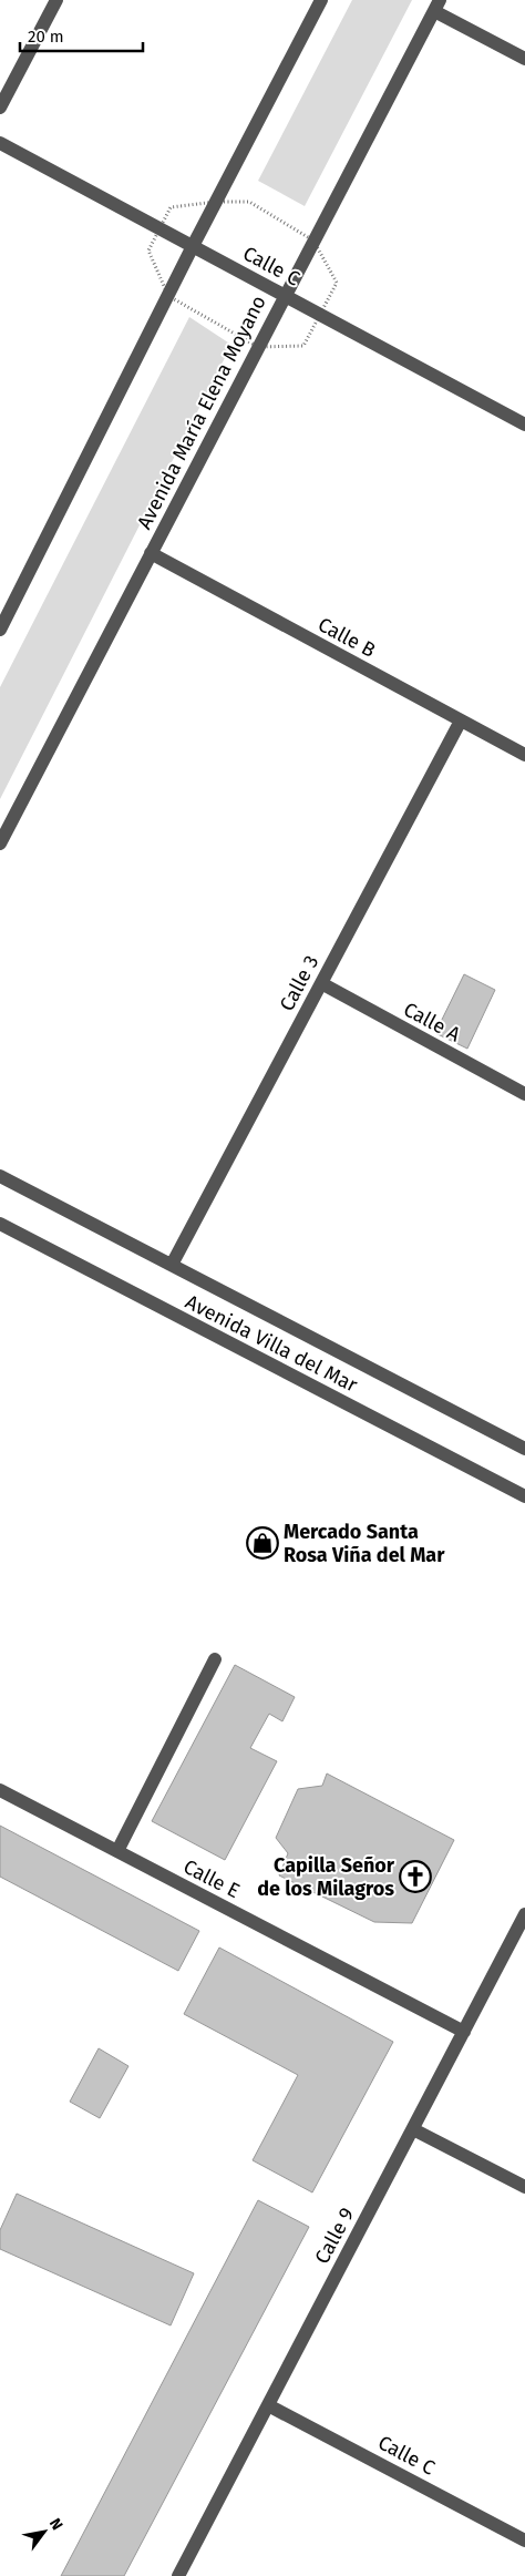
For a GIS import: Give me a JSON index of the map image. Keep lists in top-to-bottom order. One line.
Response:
{"streets":{"street":["Calle C","Avenida María Elena Moyano","Calle B","Calle 3","Calle A","Avenida Villa del Mar","Calle E","Calle 9"]},"crossings":[["Calle C","Avenida María Elena Moyano"],["Calle C","Calle 9"],["Avenida María Elena Moyano","Calle B"],["Calle B","Calle 3"],["Calle 3","Calle A"],["Calle 3","Avenida Villa del Mar"],["Calle E","Calle 9"]],"places":{"shop":["Mercado Santa Rosa Viña del Mar"],"church":["Capilla Señor de los Milagros"]},"scale_bar":"20 m","north":"top right"}
